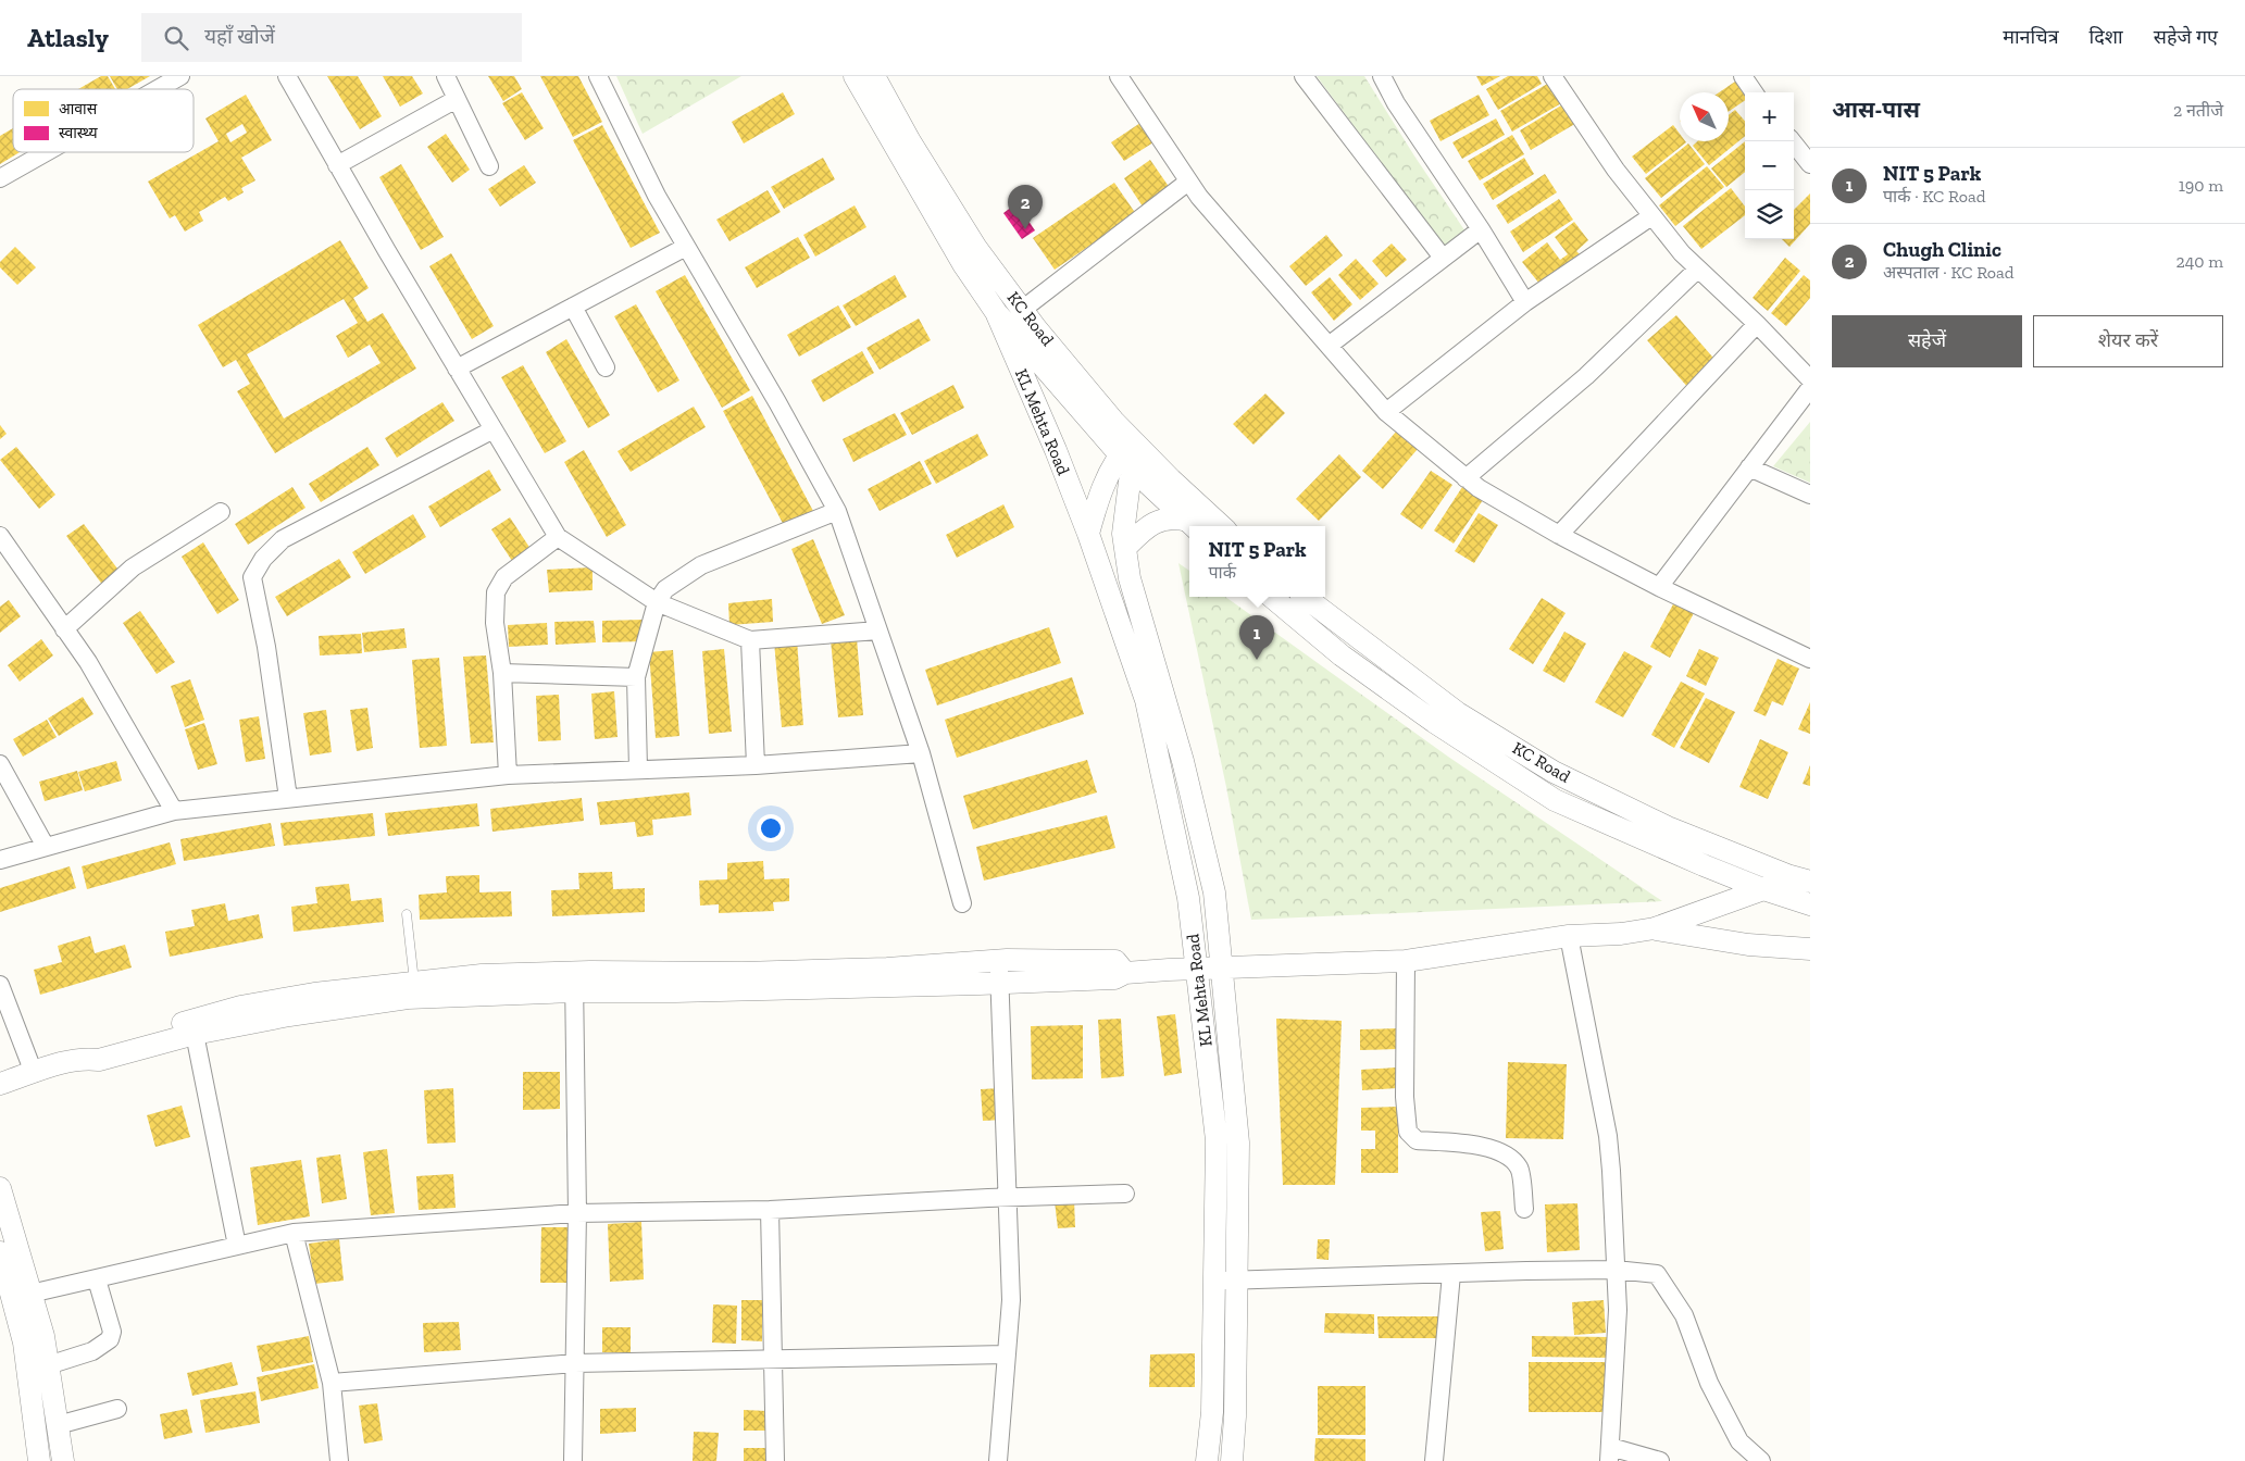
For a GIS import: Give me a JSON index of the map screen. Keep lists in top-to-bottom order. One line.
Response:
{"streets":{"street":["KC Road","KL Mehta Road"]},"legend":["आवास","स्वास्थ्य"],"north":"top left","page":{"header":"Atlasly","search":"यहाँ खोजें","nav":["मानचित्र","दिशा","सहेजे गए"],"heading":["आस-पास","2 नतीजे"],"map_buttons":["+","−"],"list":[{"mark":"1","name":"NIT 5 Park","note":"पार्क · KC Road","value":"190 m"},{"mark":"2","name":"Chugh Clinic","note":"अस्पताल · KC Road","value":"240 m"}],"pins":["2","1"],"buttons":["सहेजें","शेयर करें"],"popup":["NIT 5 Park","पार्क"]}}
